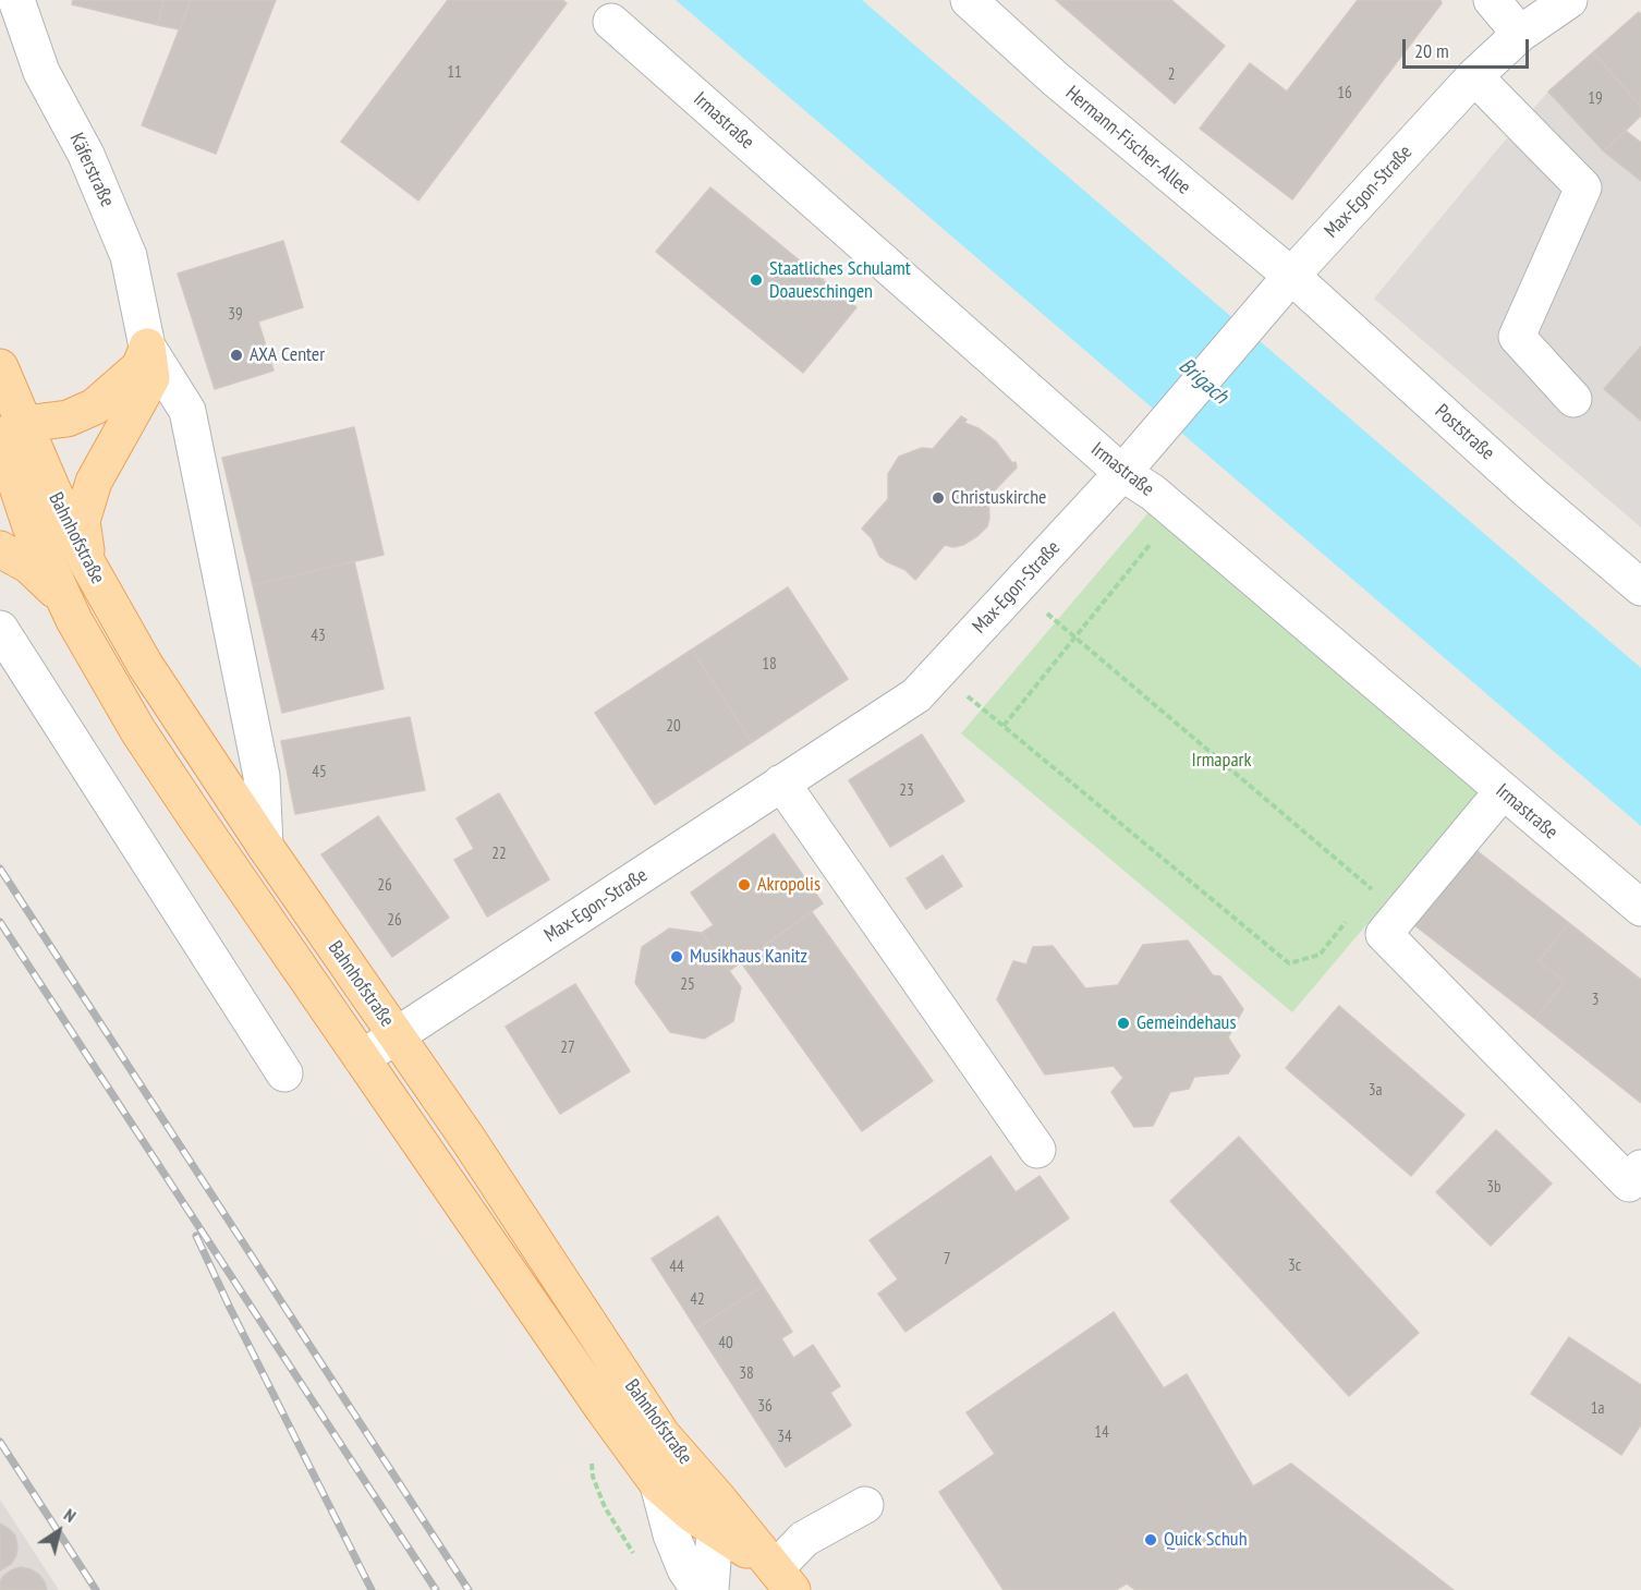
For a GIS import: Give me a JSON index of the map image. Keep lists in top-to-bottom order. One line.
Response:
{"streets":{"main road":["Bahnhofstraße"],"street":["Irmastraße","Hermann-Fischer-Allee","Käferstraße","Max-Egon-Straße","Poststraße"]},"crossings":[["Irmastraße","Max-Egon-Straße"],["Hermann-Fischer-Allee","Max-Egon-Straße"],["Hermann-Fischer-Allee","Poststraße"],["Max-Egon-Straße","Poststraße"],["Max-Egon-Straße","Bahnhofstraße"]],"water":["Brigach"],"parks":["Irmapark"],"places":["Staatliches Schulamt Doaueschingen","AXA Center","Christuskirche","Akropolis","Musikhaus Kanitz","Gemeindehaus","Quick Schuh"],"house_numbers":["11","2","16","19","39","43","18","20","45","23","22","26","26","25","3","27","3a","3b","7","3c","44","42","40","38","36","1a","14","34"],"scale_bar":"20 m","north":"top right"}
